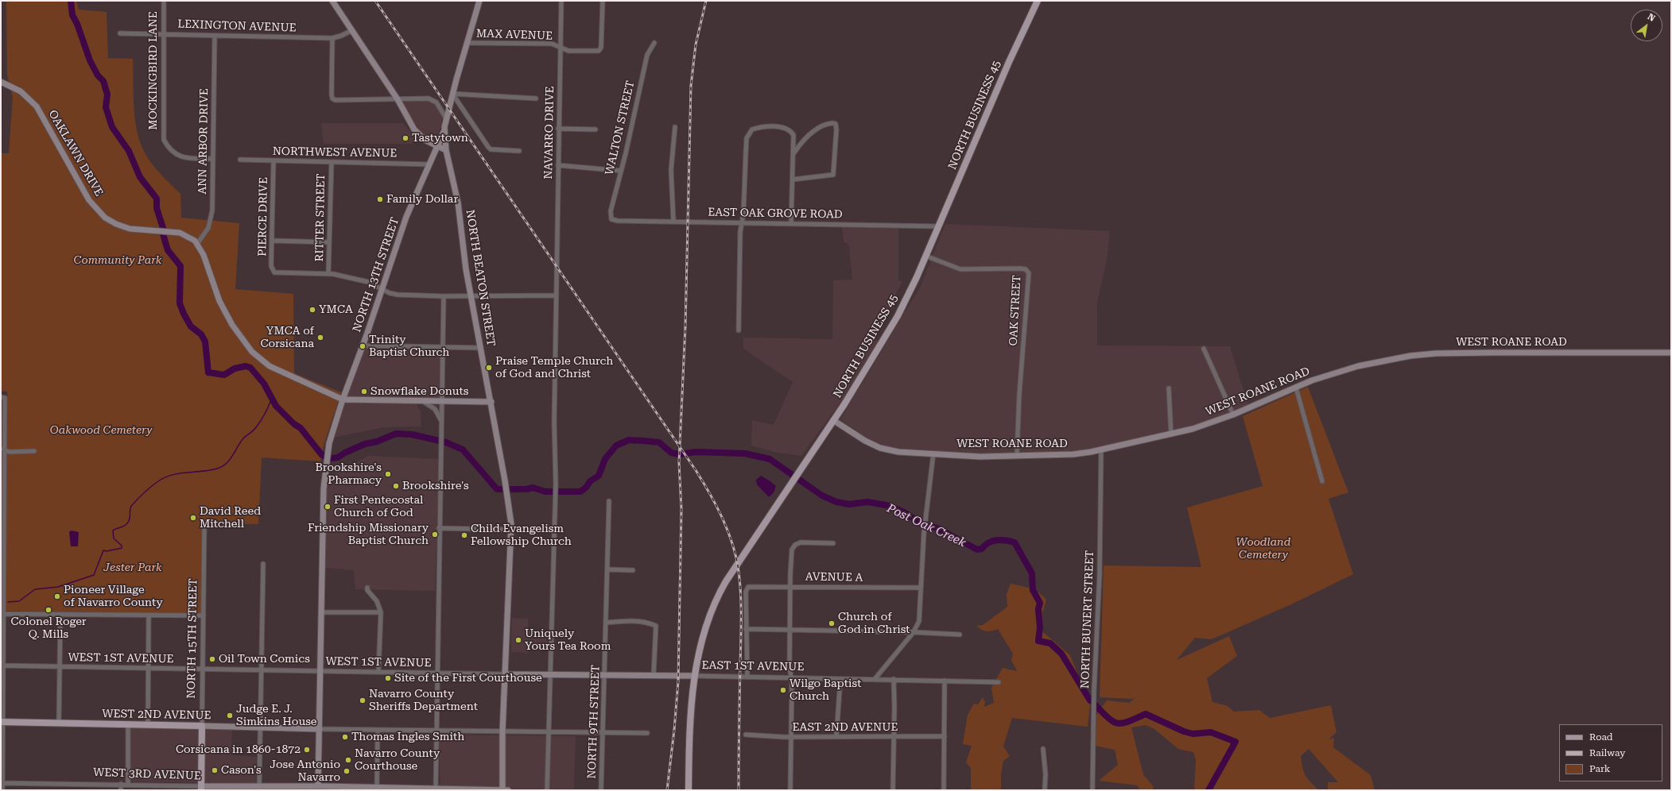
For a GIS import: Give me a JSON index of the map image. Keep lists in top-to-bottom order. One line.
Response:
{"streets":{"main road":["NORTH BUSINESS 45","NORTH 15TH STREET","WEST 2ND AVENUE"],"street":["LEXINGTON AVENUE","MAX AVENUE","MOCKINGBIRD LANE","WALTON STREET","NAVARRO DRIVE","ANN ARBOR DRIVE","NORTHWEST AVENUE","OAKLAWN DRIVE","EAST OAK GROVE ROAD","PIERCE DRIVE","RITTER STREET","NORTH 13TH STREET","NORTH BEATON STREET","OAK STREET","WEST ROANE ROAD","AVENUE A","NORTH BUNERT STREET","WEST 1ST AVENUE","EAST 1ST AVENUE","NORTH 9TH STREET","EAST 2ND AVENUE","WEST 3RD AVENUE"]},"crossings":[["LEXINGTON AVENUE","MOCKINGBIRD LANE"],["LEXINGTON AVENUE","ANN ARBOR DRIVE"],["MAX AVENUE","NAVARRO DRIVE"],["MAX AVENUE","NORTH BEATON STREET"],["MOCKINGBIRD LANE","ANN ARBOR DRIVE"],["NORTH BUSINESS 45","EAST OAK GROVE ROAD"],["NORTH BUSINESS 45","OAK STREET"],["NORTH BUSINESS 45","WEST ROANE ROAD"],["NORTH BUSINESS 45","EAST 1ST AVENUE"],["WALTON STREET","EAST OAK GROVE ROAD"],["NAVARRO DRIVE","EAST 1ST AVENUE"],["ANN ARBOR DRIVE","OAKLAWN DRIVE"],["NORTHWEST AVENUE","PIERCE DRIVE"],["NORTHWEST AVENUE","RITTER STREET"],["NORTHWEST AVENUE","NORTH 13TH STREET"],["OAKLAWN DRIVE","NORTH 13TH STREET"],["OAKLAWN DRIVE","NORTH BEATON STREET"],["PIERCE DRIVE","RITTER STREET"],["NORTH 13TH STREET","NORTH BEATON STREET"],["NORTH 13TH STREET","WEST 1ST AVENUE"],["NORTH 13TH STREET","WEST 2ND AVENUE"],["NORTH 13TH STREET","WEST 3RD AVENUE"],["NORTH BEATON STREET","WEST 1ST AVENUE"],["NORTH BEATON STREET","EAST 1ST AVENUE"],["NORTH BEATON STREET","WEST 2ND AVENUE"],["NORTH BEATON STREET","WEST 3RD AVENUE"],["OAK STREET","WEST ROANE ROAD"],["WEST ROANE ROAD","NORTH BUNERT STREET"],["NORTH 15TH STREET","WEST 1ST AVENUE"],["NORTH 15TH STREET","WEST 2ND AVENUE"],["NORTH 15TH STREET","WEST 3RD AVENUE"],["WEST 1ST AVENUE","EAST 1ST AVENUE"],["EAST 1ST AVENUE","NORTH 9TH STREET"]],"water":["Post Oak Creek"],"parks":["Community Park","Oakwood Cemetery","Woodland Cemetery","Jester Park"],"places":["Tastytown","Family Dollar","YMCA","YMCA of Corsicana","Trinity Baptist Church","Praise Temple Church of God and Christ","Snowflake Donuts","Brookshire's Pharmacy","Brookshire's","First Pentecostal Church of God","David Reed Mitchell","Friendship Missionary Baptist Church","Child Evangelism Fellowship Church","Pioneer Village of Navarro County","Colonel Roger Q. Mills","Church of God in Christ","Uniquely Yours Tea Room","Oil Town Comics","Site of the First Courthouse","Wilgo Baptist Church","Navarro County Sheriffs Department","Judge E. J. Simkins House","Thomas Ingles Smith","Corsicana in 1860-1872","Navarro County Courthouse","Cason's","Jose Antonio Navarro"],"legend":["Road","Railway","Park"],"north":"top right"}
